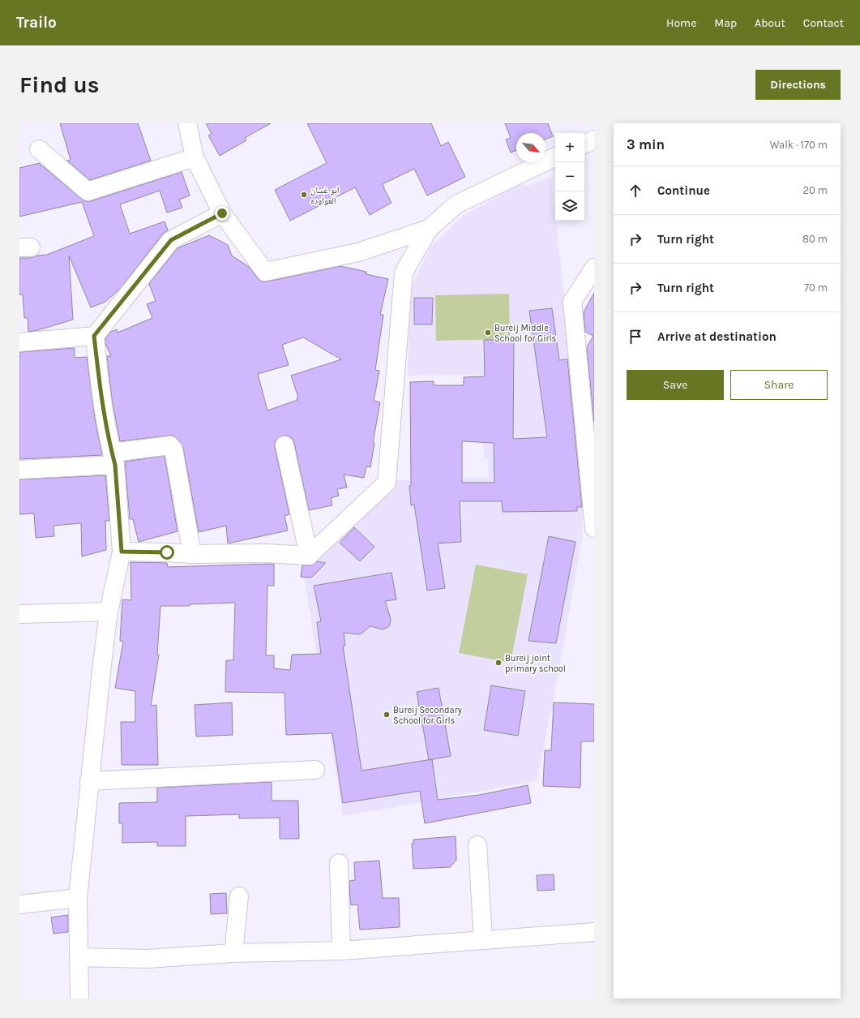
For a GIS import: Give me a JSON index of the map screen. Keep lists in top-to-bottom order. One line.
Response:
{"places":["ابو غسان العواوده","Bureij Middle School for Girls","Bureij joint primary school","Bureij Secondary School for Girls"],"north":"bottom right","page":{"header":"Trailo","nav":["Home","Map","About","Contact"],"buttons":["Directions",["Save","Share"]],"title":"Find us","heading":["3 min","Walk · 170 m"],"map_buttons":["+","−"],"list":[["Continue","20 m"],["Turn right","80 m"],["Turn right","70 m"],"Arrive at destination"]}}
